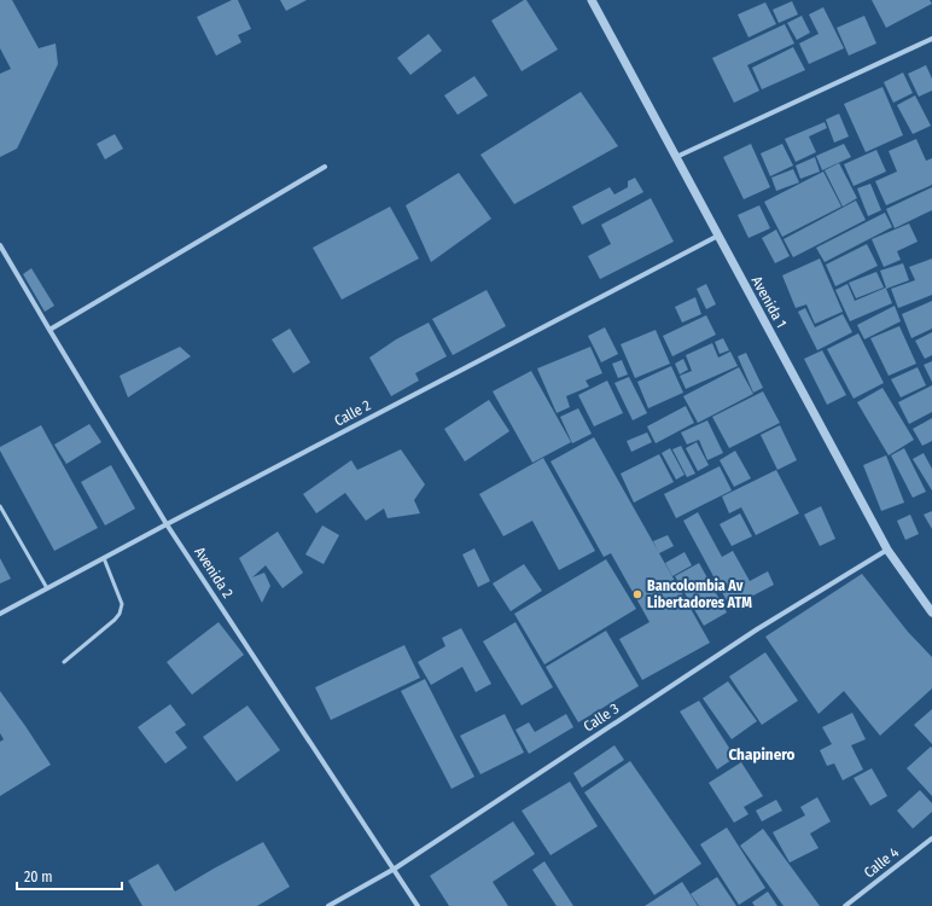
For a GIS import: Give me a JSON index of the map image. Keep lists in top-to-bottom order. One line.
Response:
{"streets":{"street":["Avenida 1","Calle 2","Avenida 2","Calle 3","Calle 4"]},"crossings":[["Avenida 1","Calle 2"],["Avenida 1","Calle 3"],["Calle 2","Avenida 2"],["Avenida 2","Calle 3"]],"districts":["Chapinero"],"places":["Bancolombia Av Libertadores ATM"],"scale_bar":"20 m"}
